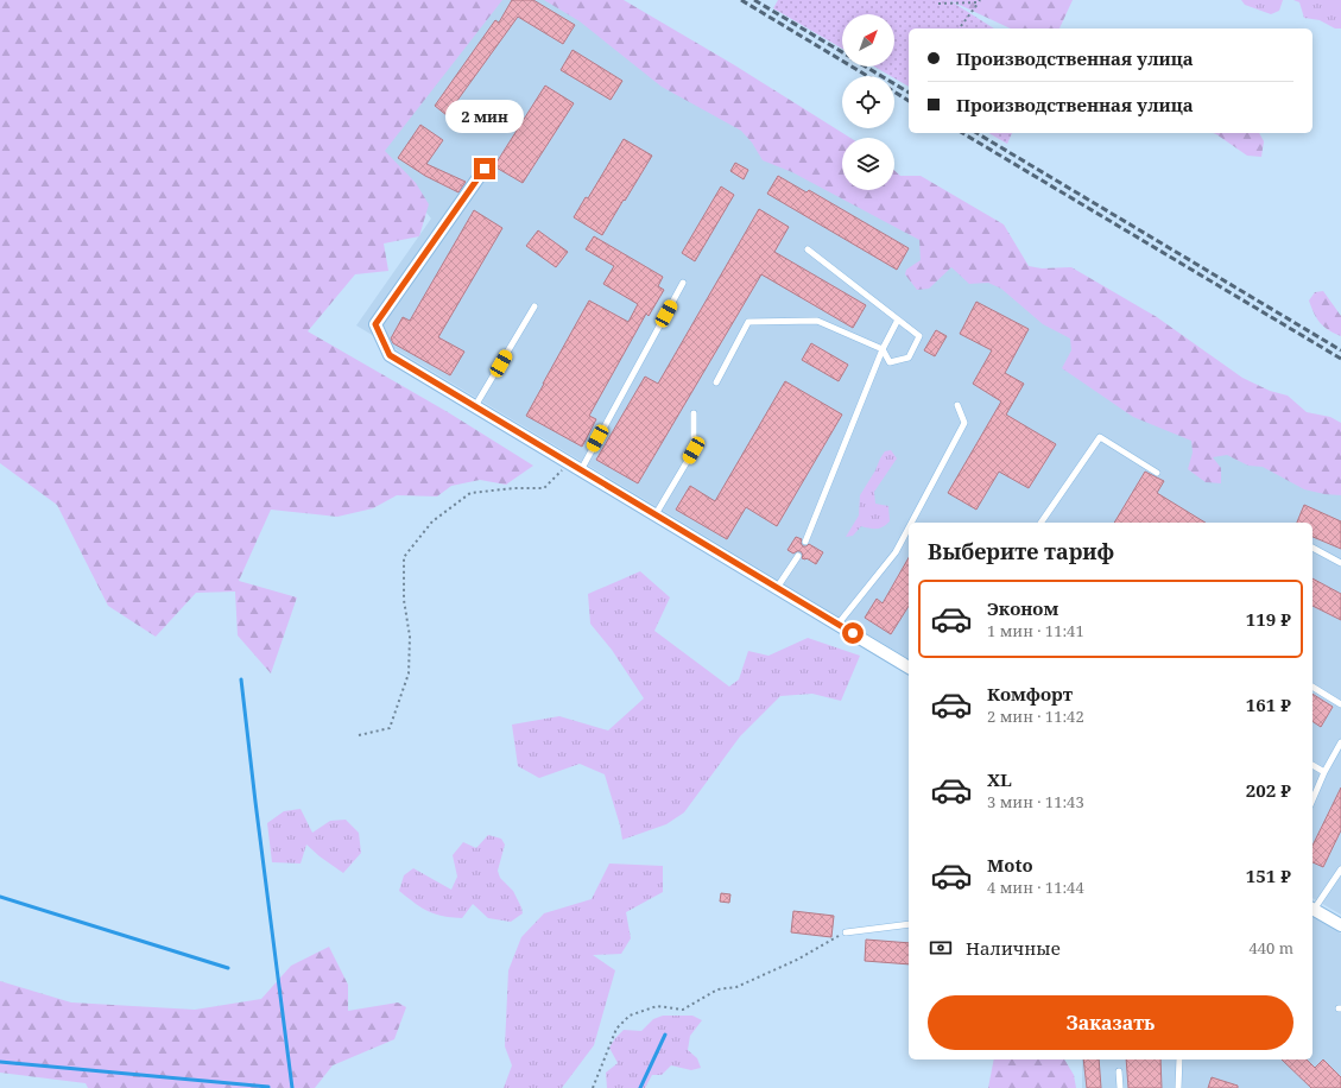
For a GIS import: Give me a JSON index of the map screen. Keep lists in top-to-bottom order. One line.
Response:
{"north":"top right","page":{"banner":["Производственная улица","Производственная улица"],"bubble":"2 мин","heading":"Выберите тариф","list":[{"name":"Эконом","note":"1 мин · 11:41","value":"119 ₽"},{"name":"Комфорт","note":"2 мин · 11:42","value":"161 ₽"},{"name":"XL","note":"3 мин · 11:43","value":"202 ₽"},{"name":"Moto","note":"4 мин · 11:44","value":"151 ₽"}],"pay":["Наличные","440 m"],"buttons":"Заказать"}}
